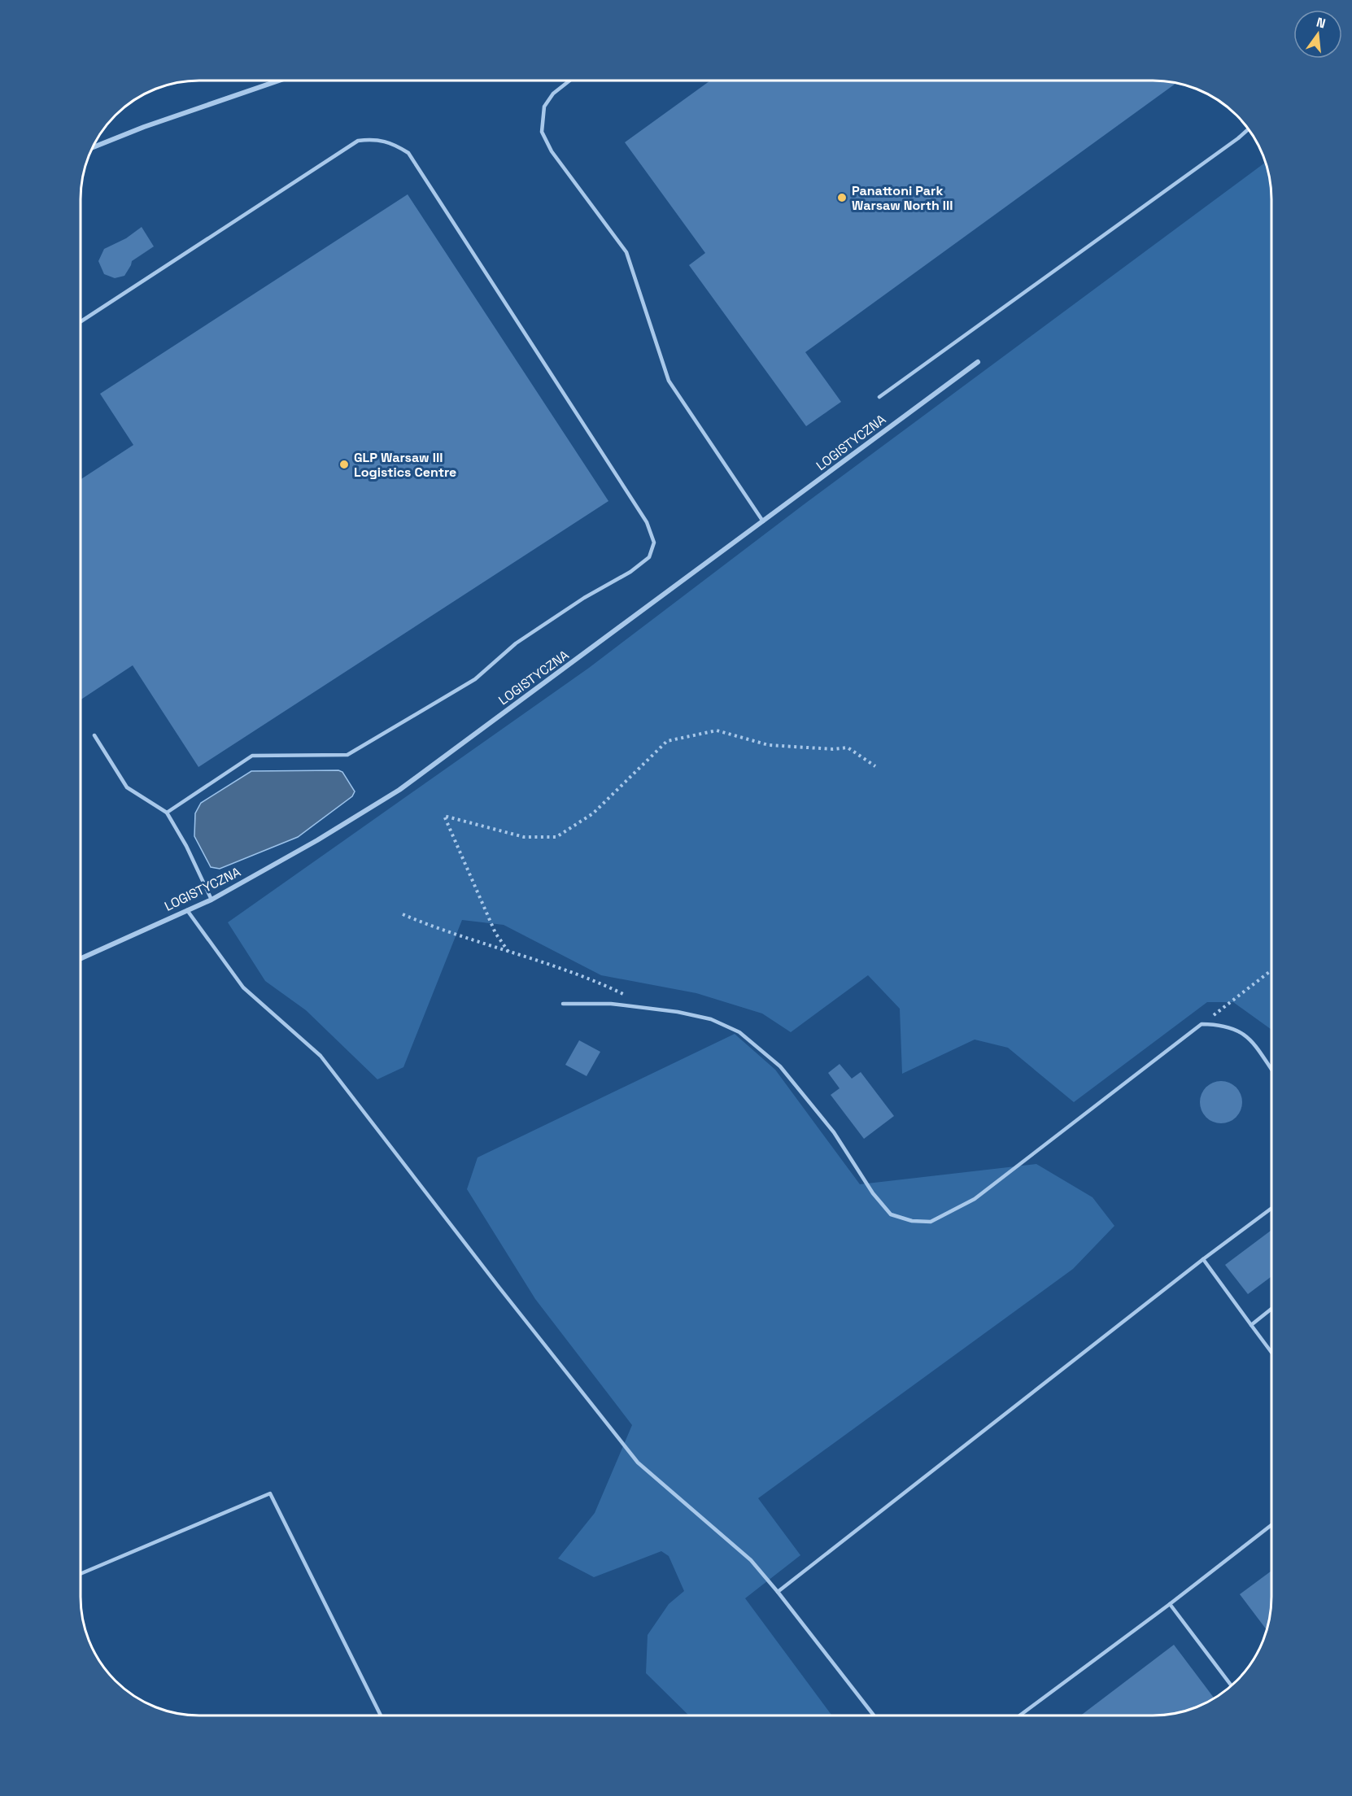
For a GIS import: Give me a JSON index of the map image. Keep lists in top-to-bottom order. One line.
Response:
{"streets":{"street":["LOGISTYCZNA"]},"places":["Panattoni Park Warsaw North III","GLP Warsaw III Logistics Centre"],"north":"top"}
